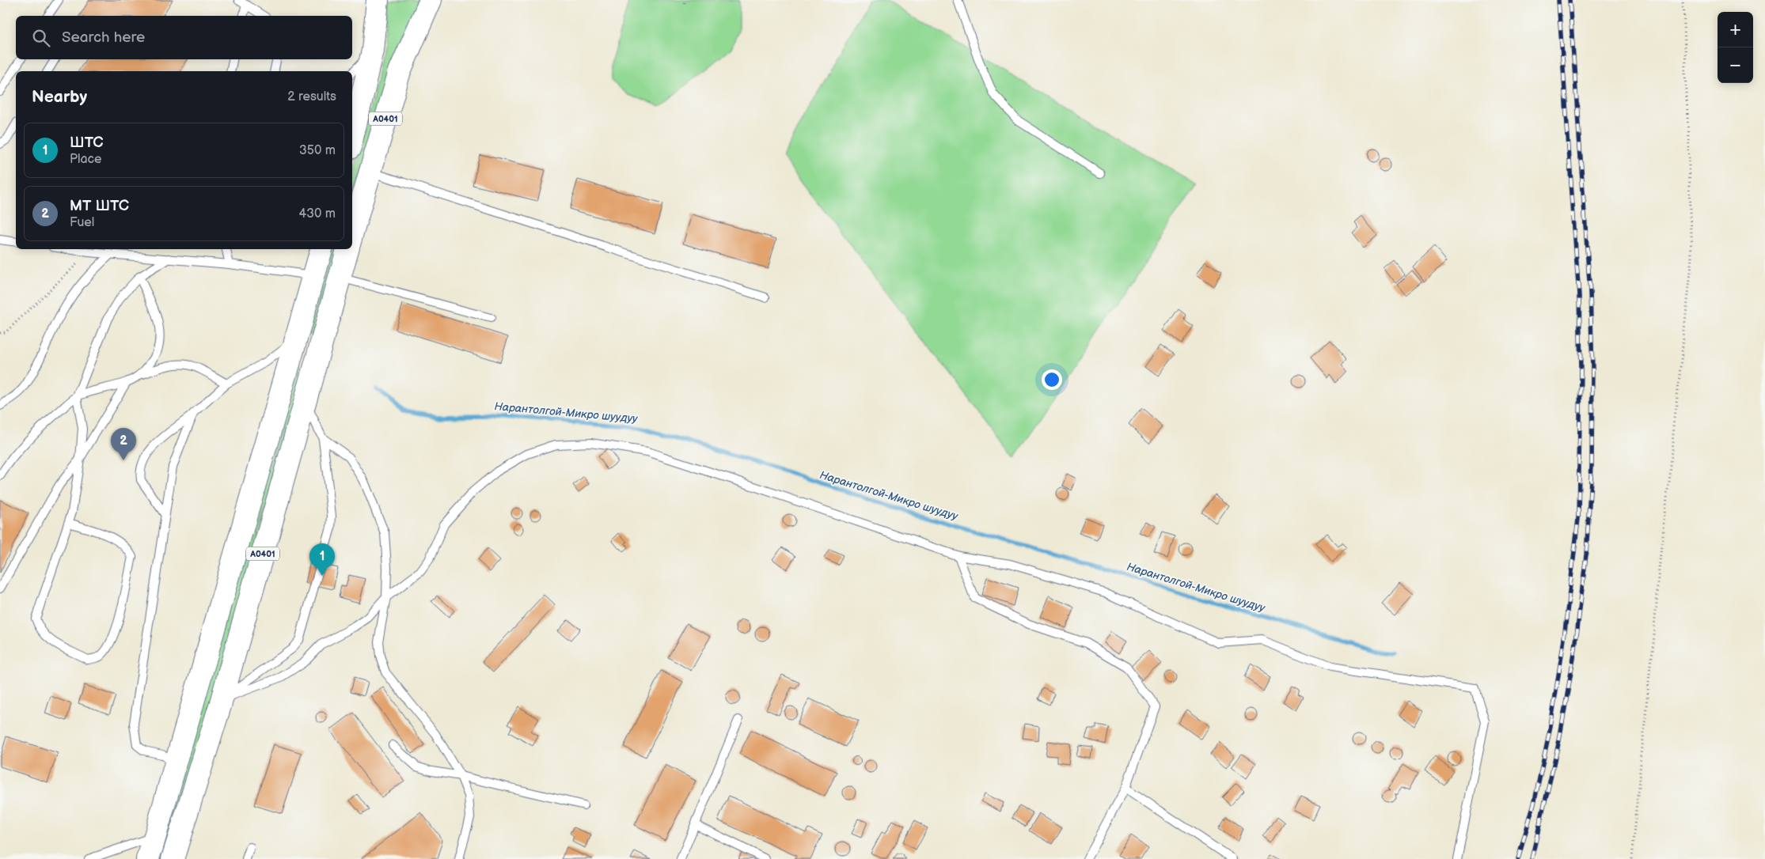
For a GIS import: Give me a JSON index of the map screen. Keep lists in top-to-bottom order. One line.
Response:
{"streets":{"highway":["A0401"]},"water":["Нарантолгой-Микро шуудуу"],"page":{"map_buttons":["+","−"],"search":"Search here","heading":["Nearby","2 results"],"list":[{"mark":"1","name":"ШТС","note":"Place","value":"350 m"},{"mark":"2","name":"МТ ШТС","note":"Fuel","value":"430 m"}],"pins":["2","1"]}}
